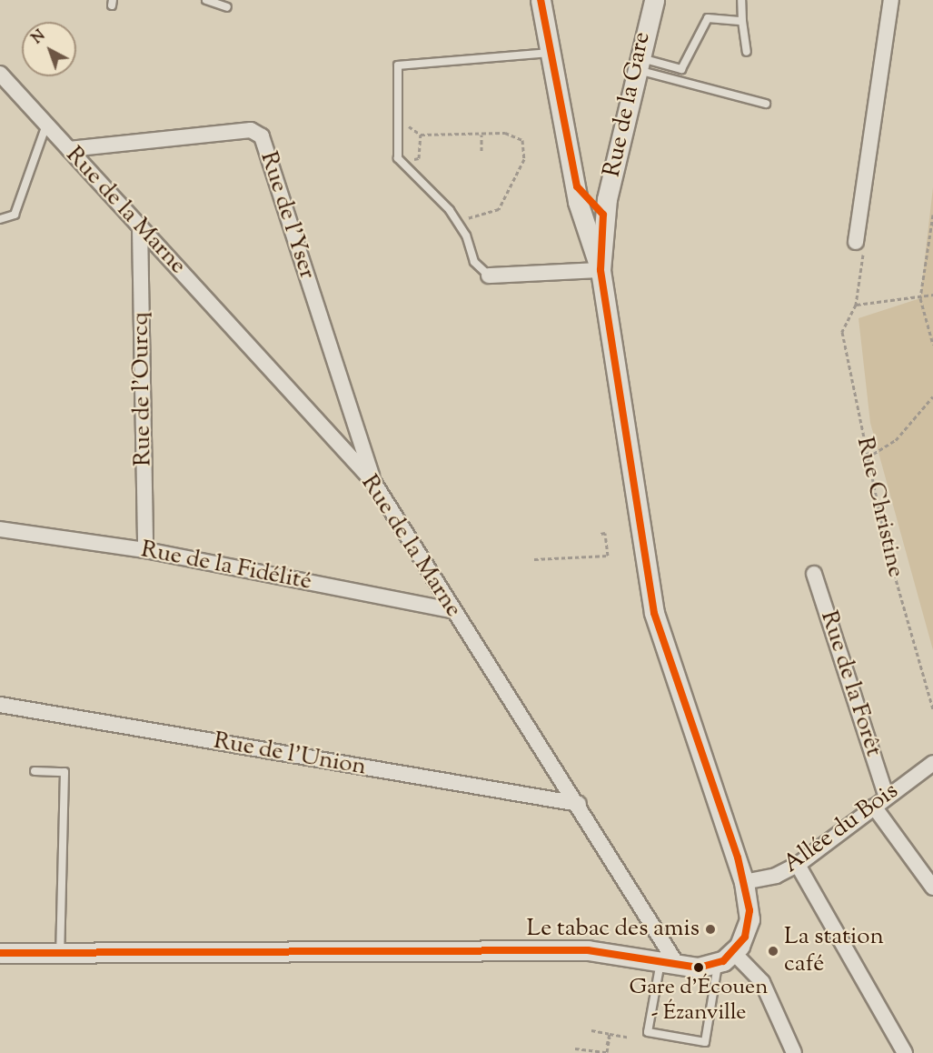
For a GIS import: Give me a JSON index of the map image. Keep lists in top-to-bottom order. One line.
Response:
{"streets":{"street":["Rue de la Gare","Rue de la Marne","Rue de l'Yser","Rue de l'Ourcq","Rue de la Fidélité","Rue de la Forêt","Rue de l'Union","Allée du Bois"],"path":["Rue Christine"]},"crossings":[["Rue de la Gare","Allée du Bois"],["Rue de la Marne","Rue de l'Yser"],["Rue de la Marne","Rue de l'Ourcq"],["Rue de la Marne","Rue de la Fidélité"],["Rue de la Marne","Rue de l'Union"],["Rue de l'Ourcq","Rue de la Fidélité"],["Rue de la Forêt","Allée du Bois"]],"places":["Le tabac des amis","La station café","Gare d'Écouen - Ézanville"],"north":"top left"}
